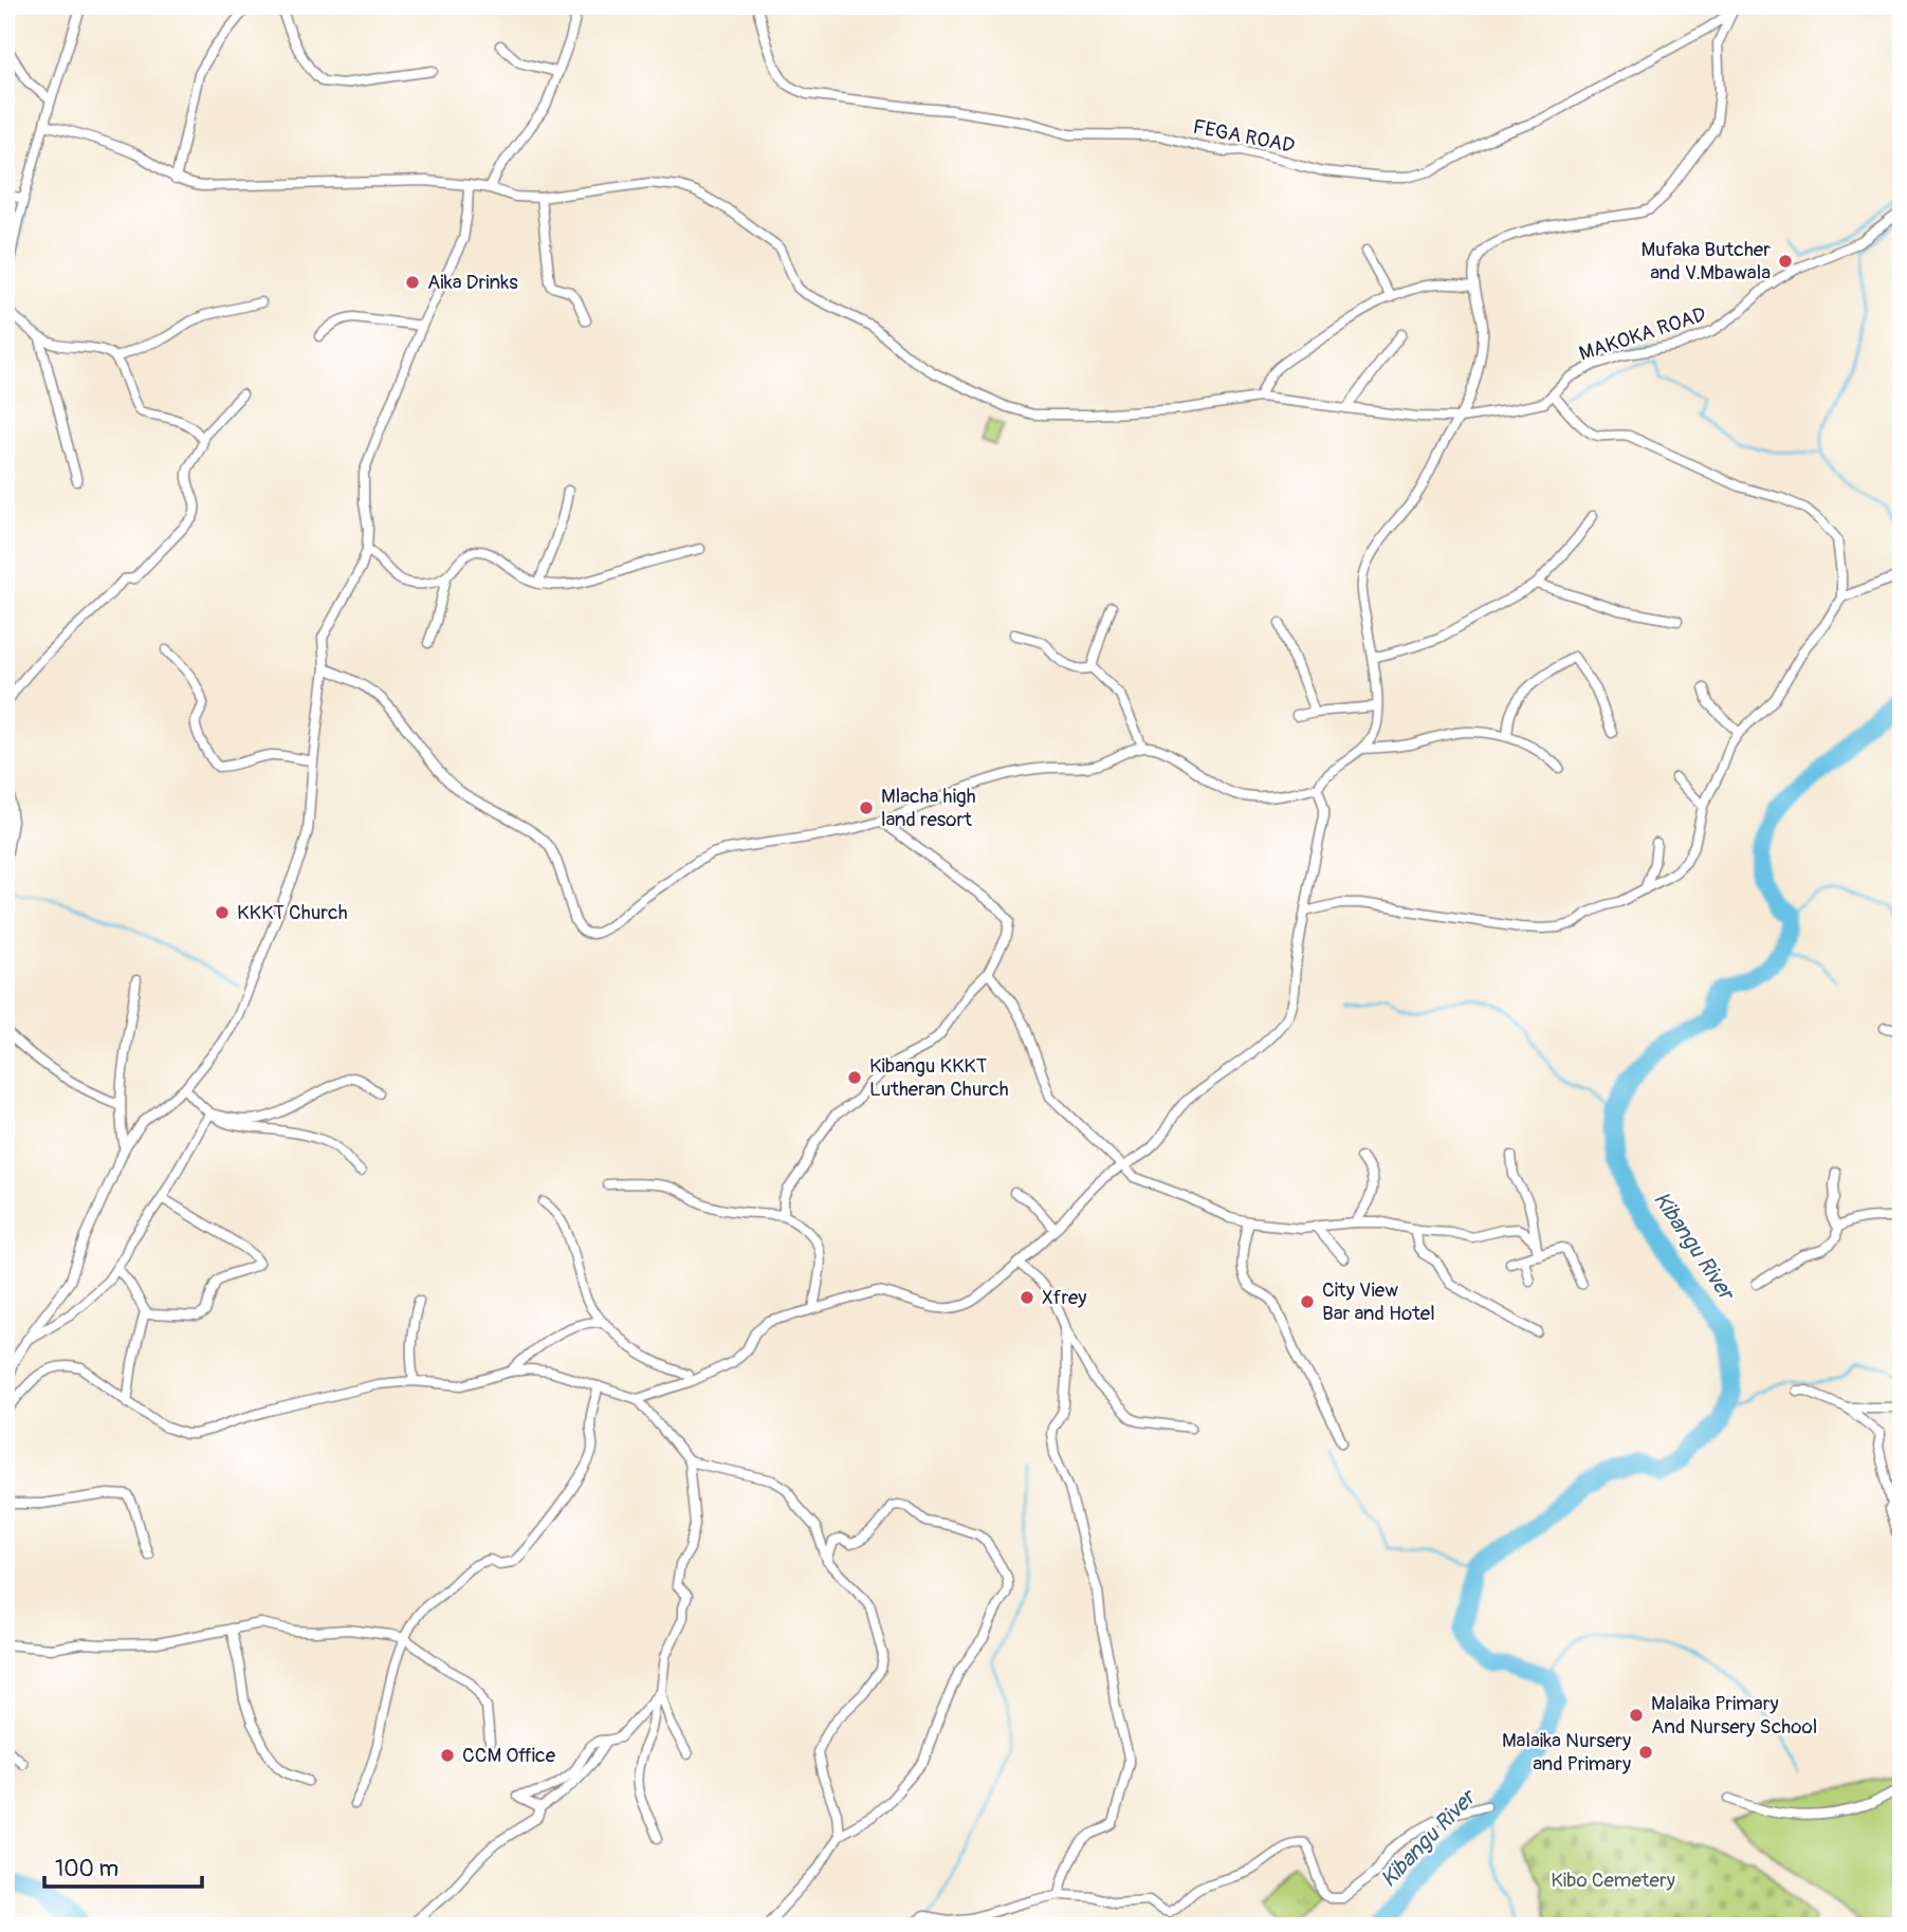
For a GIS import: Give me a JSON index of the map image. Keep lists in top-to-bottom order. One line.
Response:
{"streets":{"street":["FEGA ROAD","MAKOKA ROAD"]},"water":["Kibangu River"],"parks":["Kibo Cemetery"],"places":["Mufaka Butcher and V.Mbawala","Aika Drinks","Mlacha high land resort","KKKT Church","Kibangu KKKT Lutheran Church","Xfrey","City View Bar and Hotel","Malaika Primary And Nursery School","Malaika Nursery and Primary","CCM Office"],"scale_bar":"100 m"}
